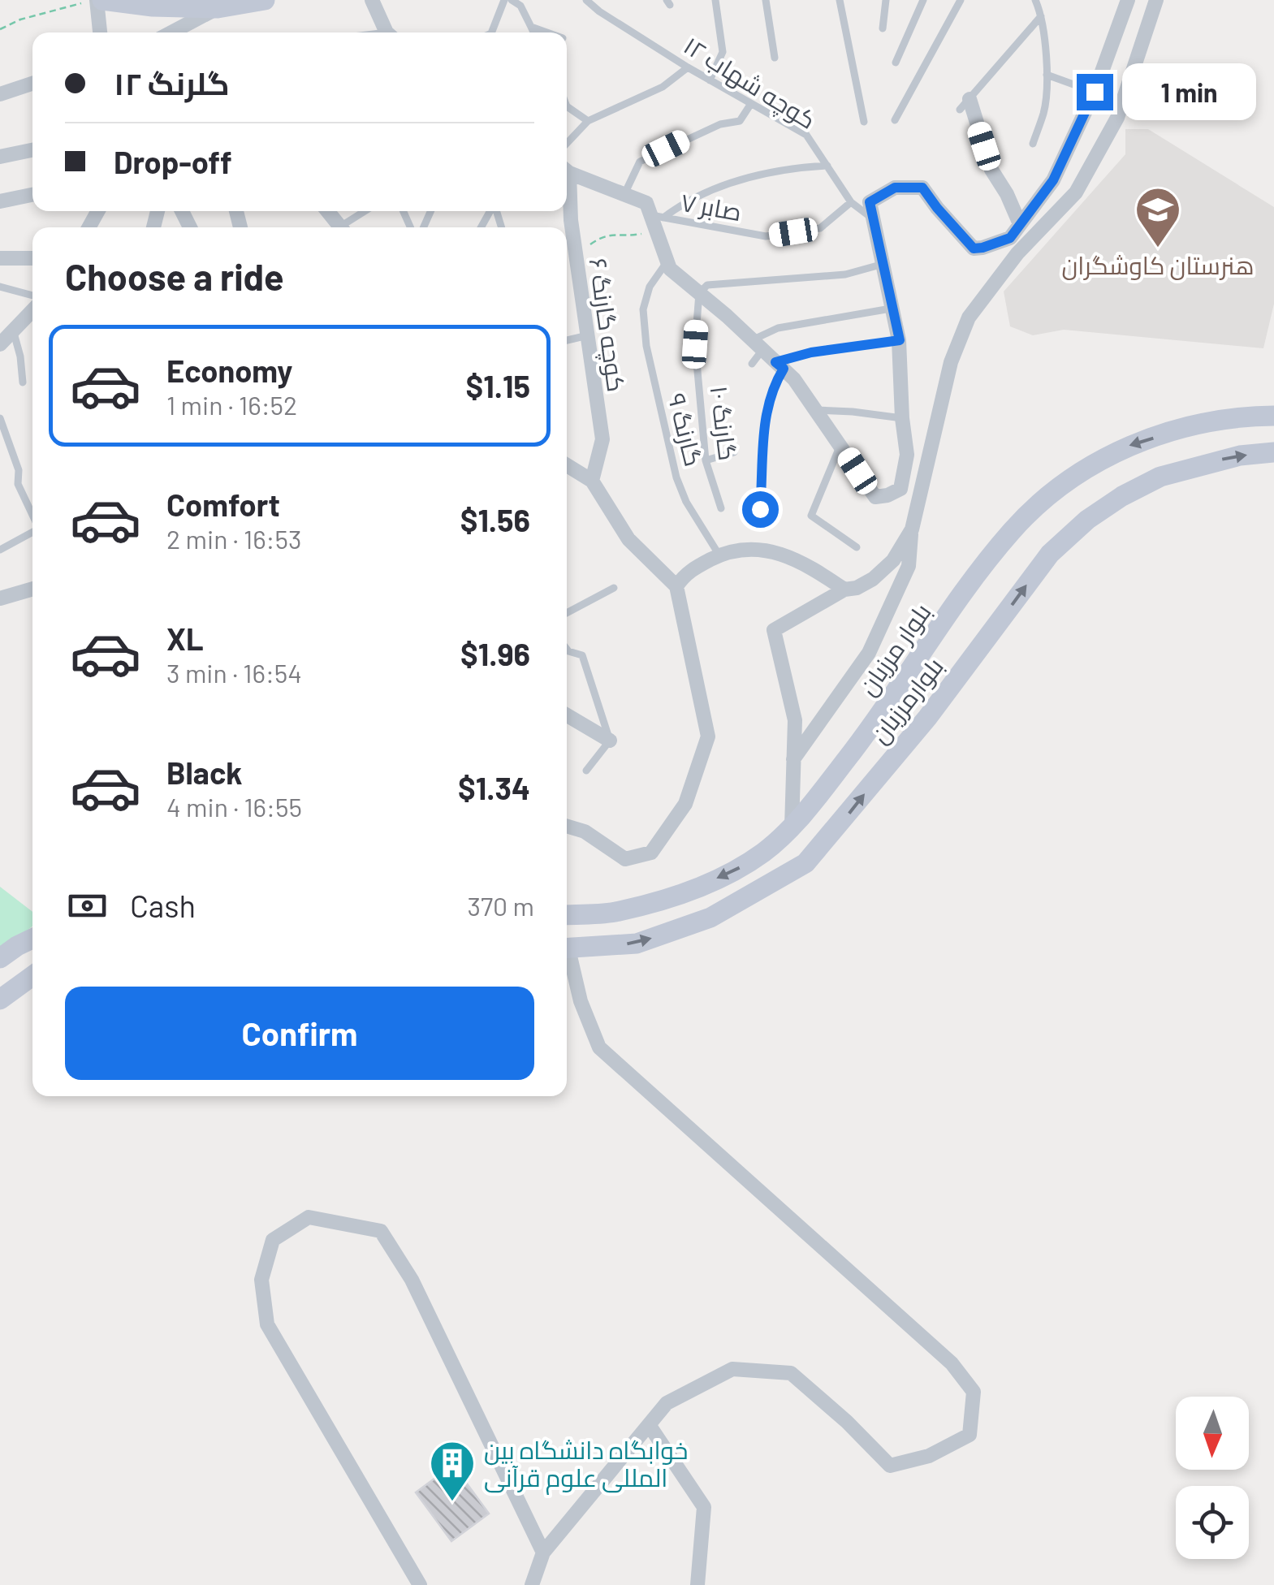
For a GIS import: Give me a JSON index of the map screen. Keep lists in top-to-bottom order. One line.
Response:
{"streets":{"main road":["بلوار مرزبان","بلوارمرزبان"],"street":["کوچه گارنگ ۶"],"lane":["کوچه شهاب ۱۲","صابر ۷","گارنگ ۱۰","گارنگ ۹"]},"crossings":[["کوچه شهاب ۱۲","صابر ۷"]],"one_way":["بلوار مرزبان","بلوارمرزبان"],"places":{"school or university":["هنرستان کاوشگران"],"building":["خوابگاه دانشگاه بین المللی علوم قرآنی"]},"north":"bottom","page":{"banner":["گلرنگ ۱۲","Drop-off"],"bubble":"1 min","heading":"Choose a ride","list":[{"name":"Economy","note":"1 min · 16:52","value":"$1.15"},{"name":"Comfort","note":"2 min · 16:53","value":"$1.56"},{"name":"XL","note":"3 min · 16:54","value":"$1.96"},{"name":"Black","note":"4 min · 16:55","value":"$1.34"}],"pay":["Cash","370 m"],"buttons":"Confirm"}}
